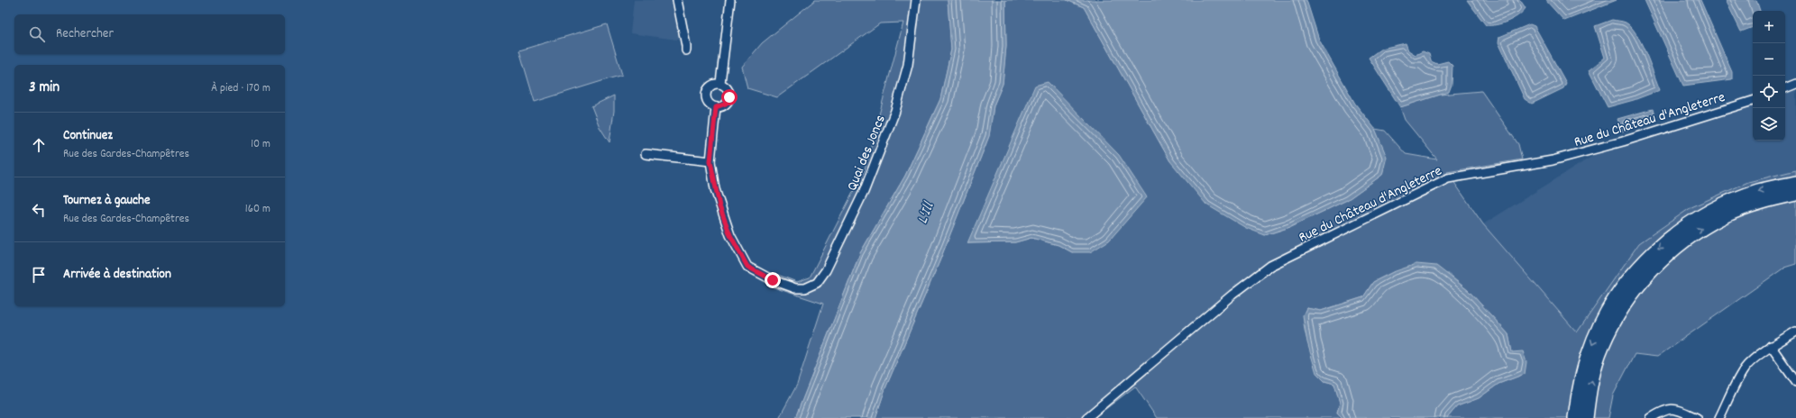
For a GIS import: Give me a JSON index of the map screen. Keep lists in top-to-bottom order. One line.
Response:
{"streets":{"street":["Rue du Château d'Angleterre","Quai des Joncs"]},"water":["L'Ill"],"page":{"map_buttons":["+","−"],"search":"Rechercher","heading":["3 min","À pied · 170 m"],"list":[["Continuez","Rue des Gardes-Champêtres","10 m"],["Tournez à gauche","Rue des Gardes-Champêtres","160 m"],"Arrivée à destination"]}}
